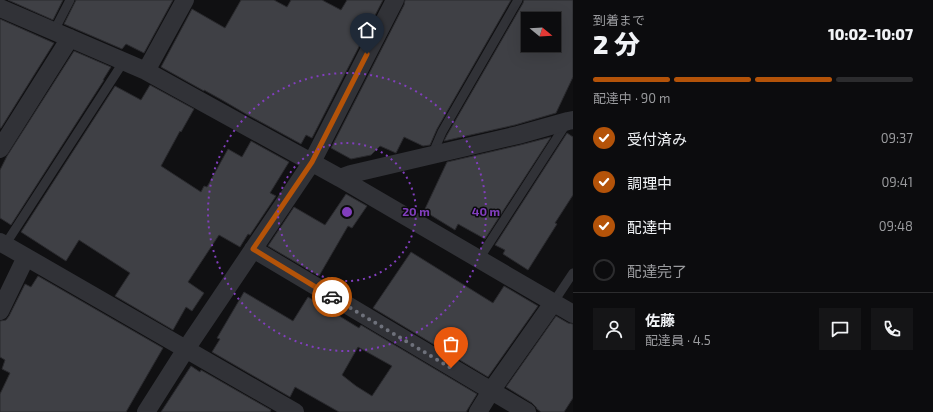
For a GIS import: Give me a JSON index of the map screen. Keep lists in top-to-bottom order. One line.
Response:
{"north":"right","page":{"heading":["2 分","到着まで","10:02–10:07"],"panel":["佐藤","配達員 · 4.5"],"bar":"配達中 · 90 m","list":[["受付済み","09:37"],["調理中","09:41"],["配達中","09:48"],"配達完了"]},"rings":["20 m","40 m"]}
